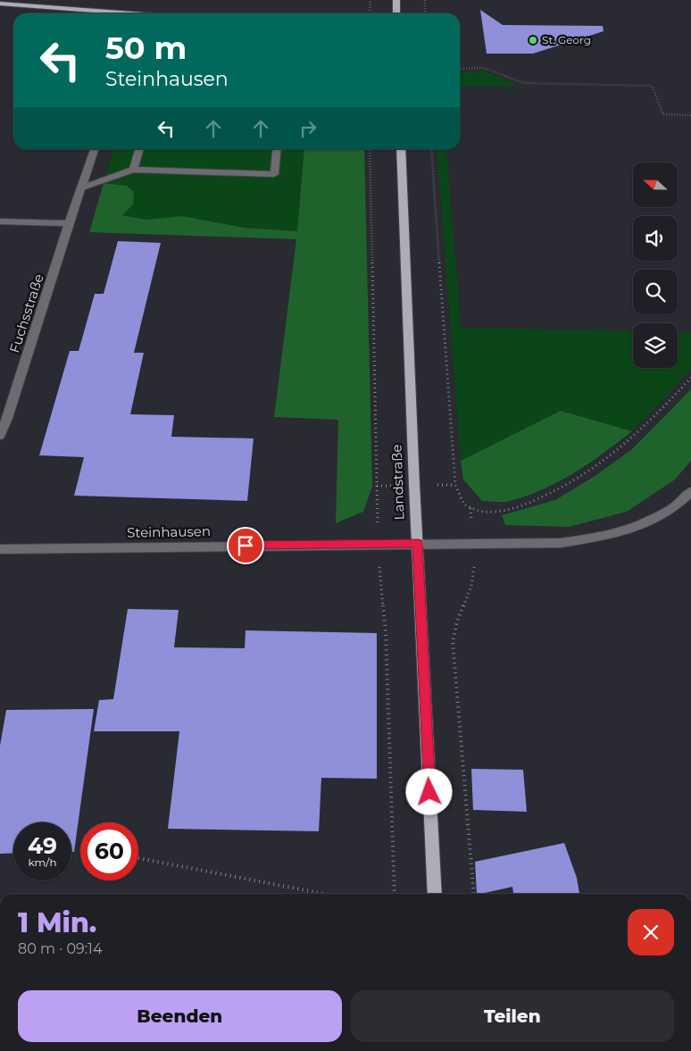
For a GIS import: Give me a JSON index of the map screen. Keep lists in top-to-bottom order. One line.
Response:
{"streets":{"main road":["Landstraße"],"street":["Fuchsstraße","Steinhausen"]},"crossings":[["Landstraße","Steinhausen"]],"places":["St. Georg"],"north":"left","page":{"turn":["50 m","Steinhausen"],"speed":"49 km/h","limit":"60","heading":["1 Min.","80 m · 09:14"],"buttons":["Beenden","Teilen"]}}
